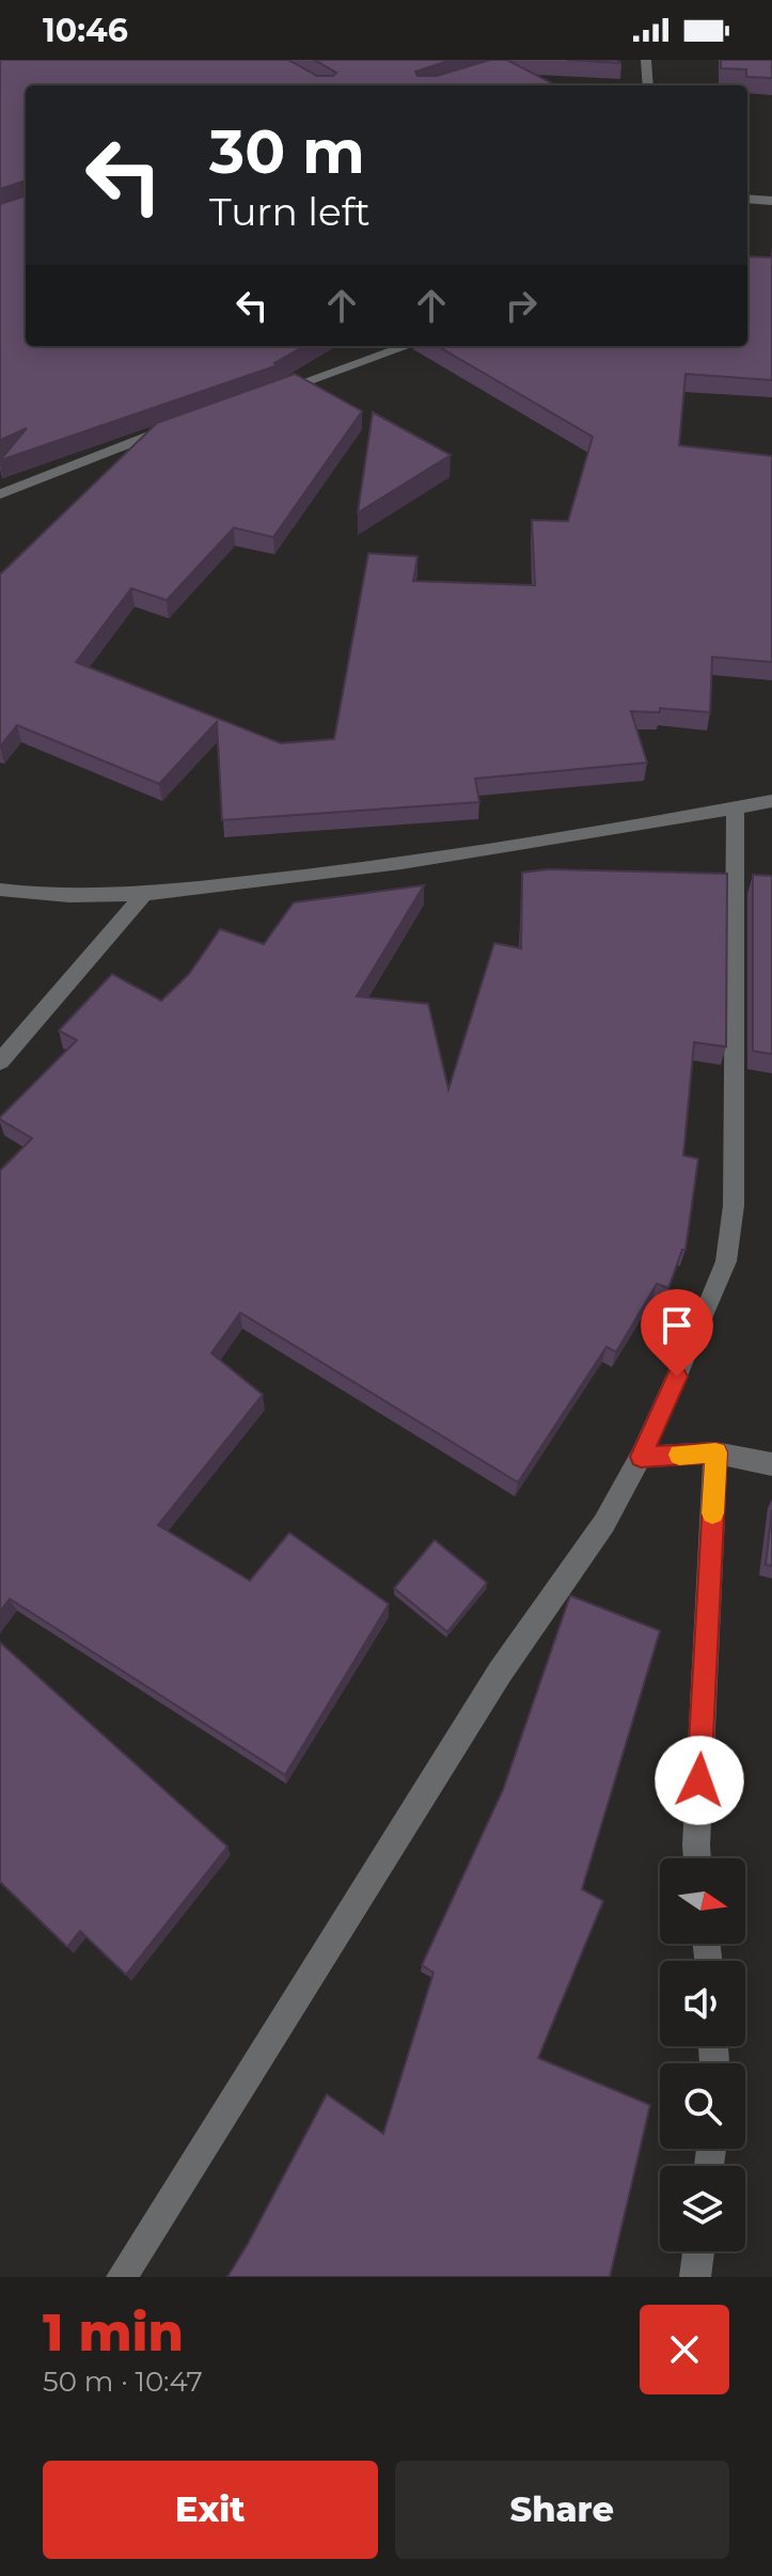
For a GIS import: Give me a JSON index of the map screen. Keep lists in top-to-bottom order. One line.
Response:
{"north":"right","page":{"status":"10:46","turn":["30 m","Turn left"],"heading":["1 min","50 m · 10:47"],"buttons":["Exit","Share"]}}
